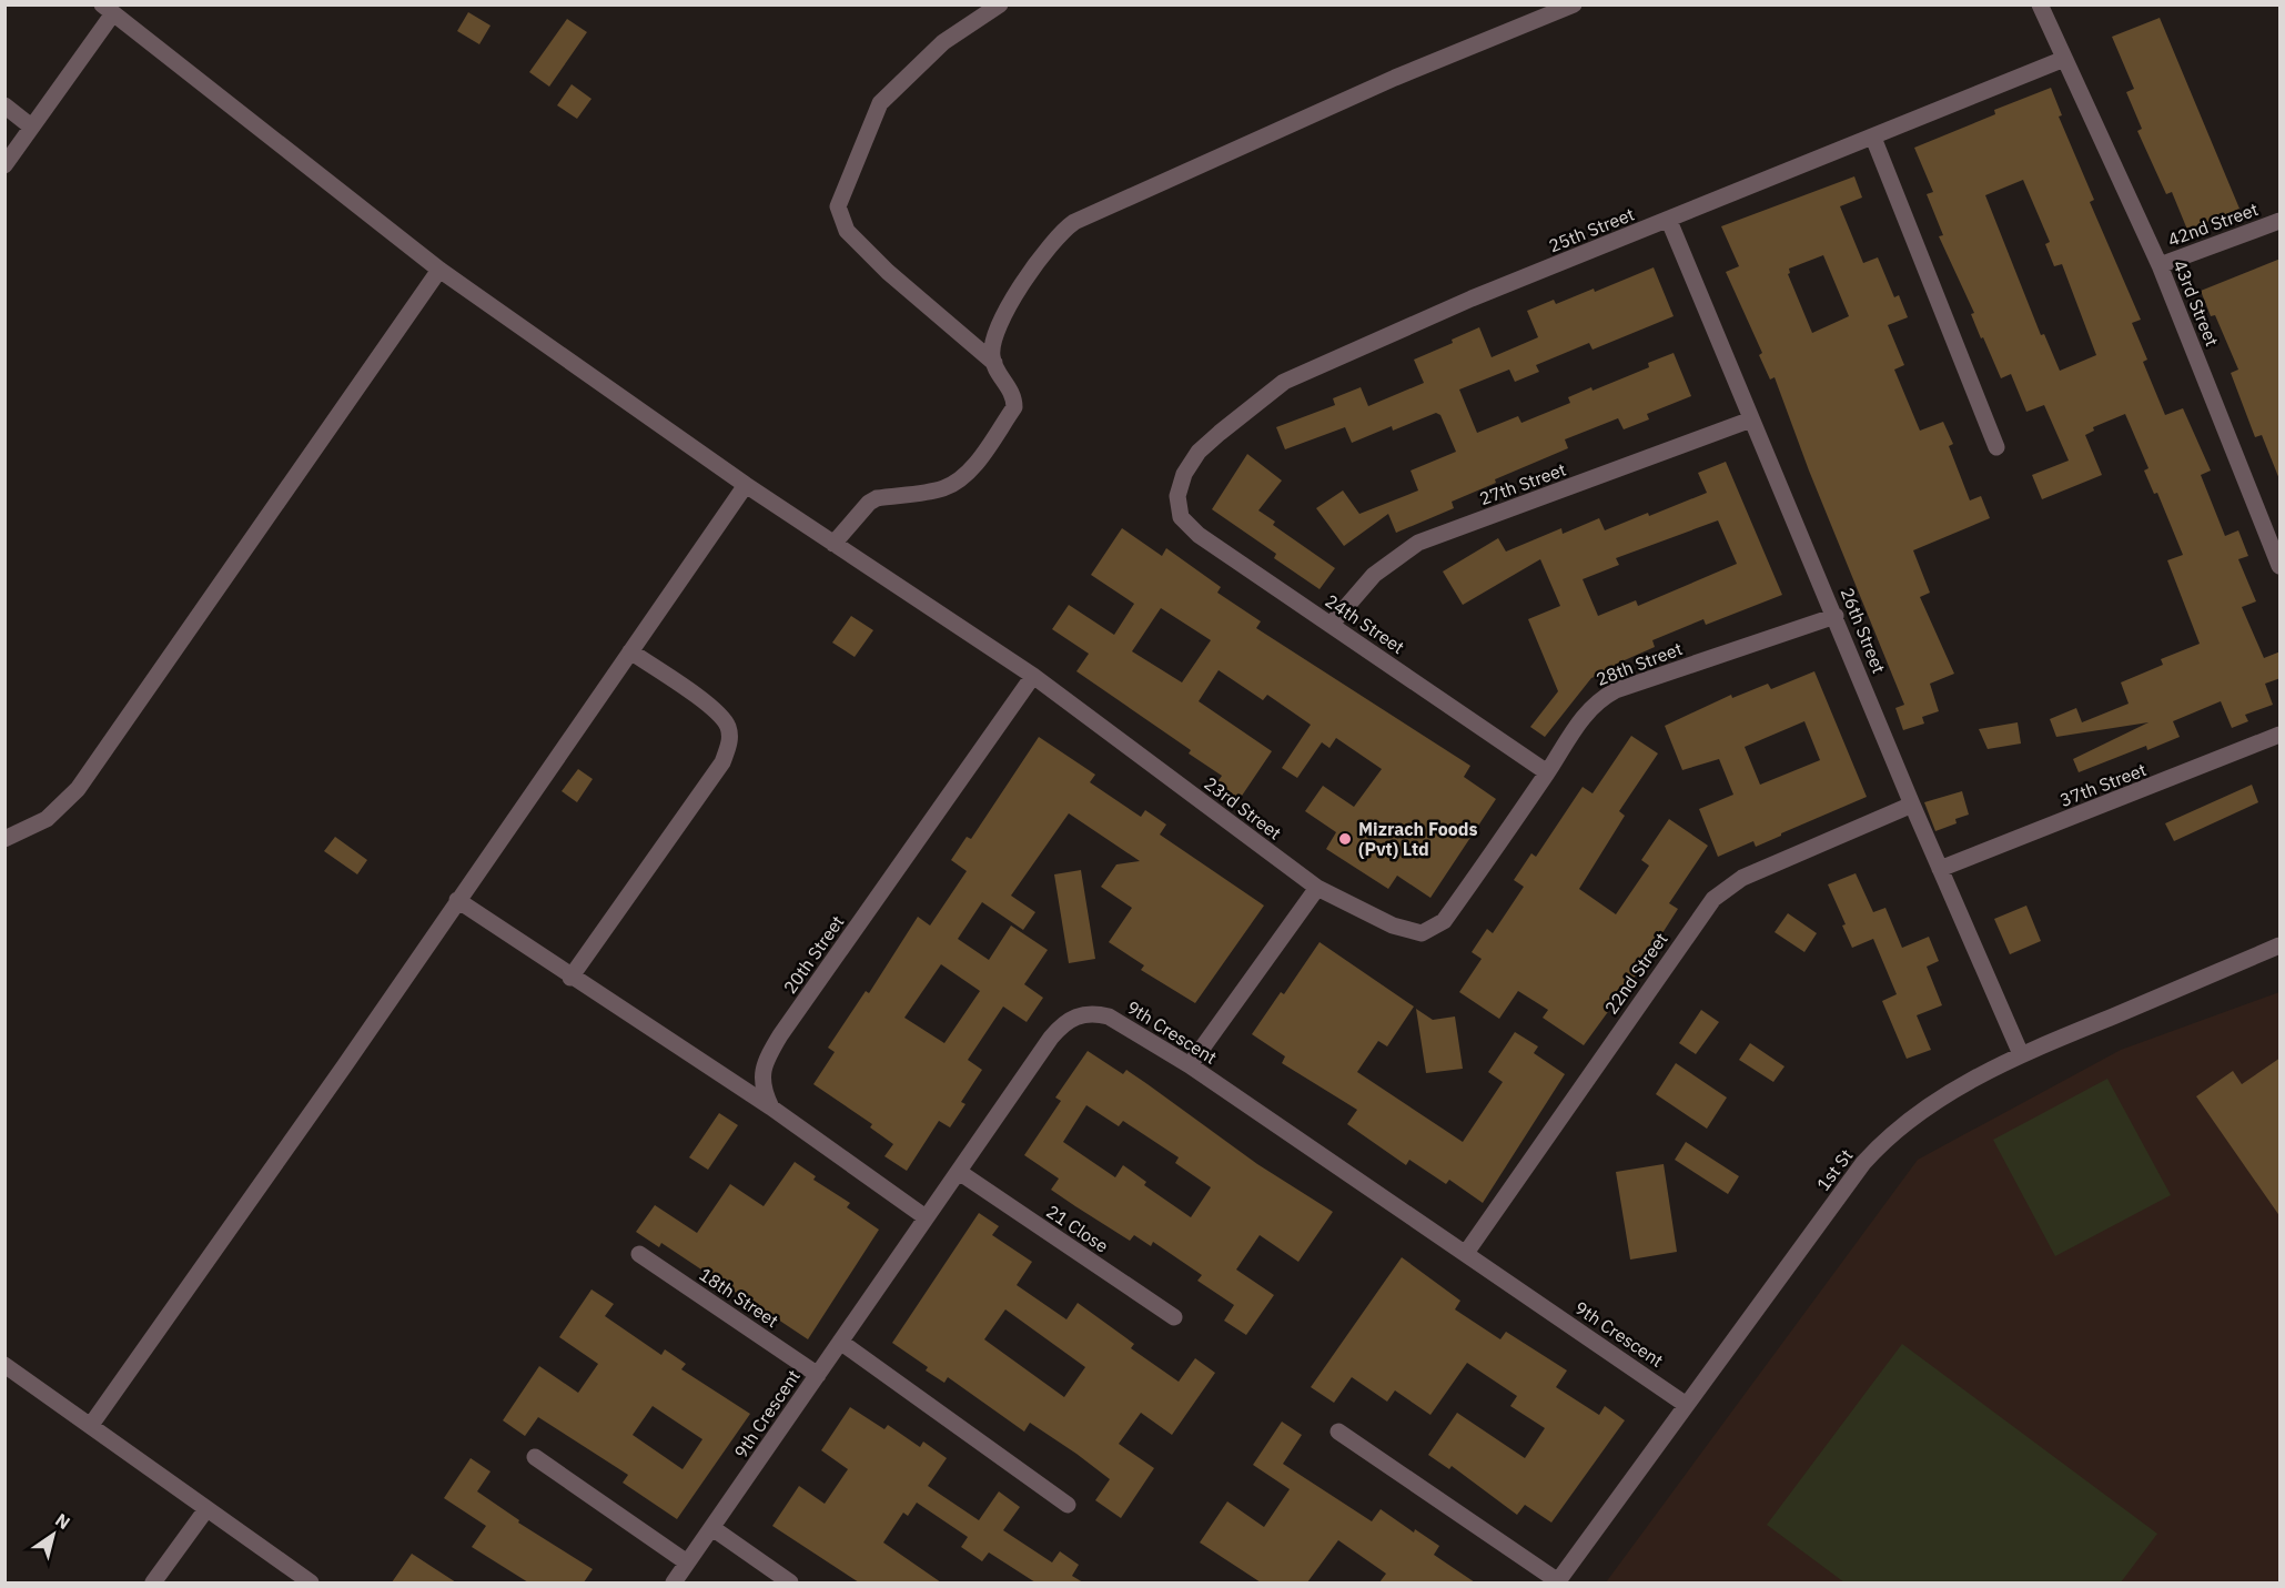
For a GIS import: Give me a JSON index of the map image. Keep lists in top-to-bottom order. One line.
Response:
{"streets":{"street":["42nd Street","25th Street","43rd Street","27th Street","24th Street","26th Street","28th Street","37th Street","23rd Street","20th Street","22nd Street","9th Crescent","1st St","21 Close","18th Street"]},"crossings":[["42nd Street","43rd Street"],["25th Street","43rd Street"],["25th Street","24th Street"],["25th Street","26th Street"],["27th Street","24th Street"],["27th Street","26th Street"],["24th Street","28th Street"],["26th Street","28th Street"],["26th Street","37th Street"],["26th Street","22nd Street"],["26th Street","1st St"],["28th Street","23rd Street"],["23rd Street","20th Street"],["22nd Street","9th Crescent"],["9th Crescent","1st St"],["9th Crescent","21 Close"],["9th Crescent","18th Street"]],"places":["Mizrach Foods (Pvt) Ltd"],"north":"top right"}
